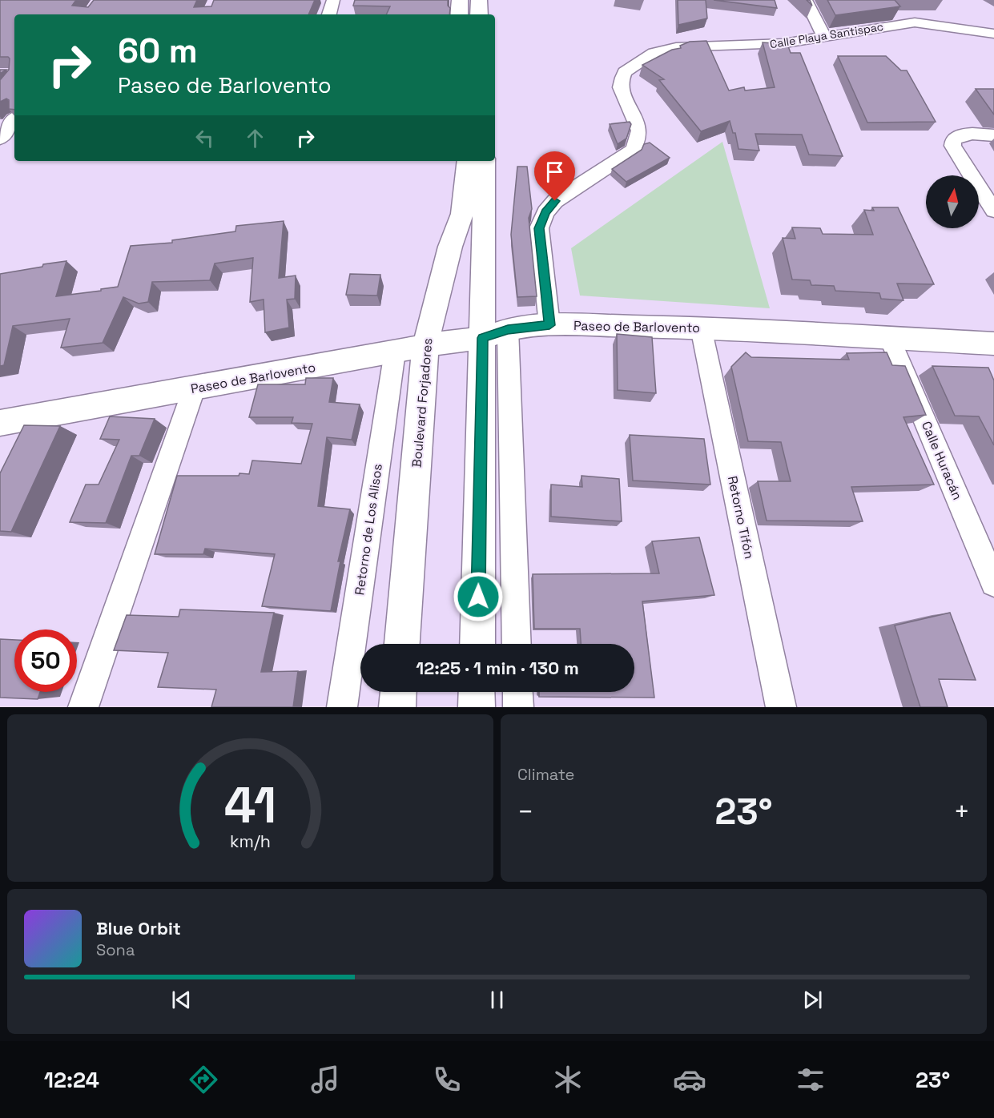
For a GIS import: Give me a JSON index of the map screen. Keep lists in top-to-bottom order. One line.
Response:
{"streets":{"main road":["Paseo de Barlovento","Boulevard Forjadores"],"street":["Calle Playa Santispac","Calle Huracán","Retorno Tifón","Retorno de Los Alisos"]},"crossings":[["Calle Playa Santispac","Paseo de Barlovento"],["Paseo de Barlovento","Boulevard Forjadores"],["Paseo de Barlovento","Calle Huracán"],["Paseo de Barlovento","Retorno Tifón"],["Paseo de Barlovento","Retorno de Los Alisos"]],"north":"top","page":{"turn":["60 m","Paseo de Barlovento"],"limit":"50","trip":"12:25 · 1 min · 130 m","tile":"Climate","heat":["−","23°","+"],"song":["Blue Orbit","Sona"],"tabs":["12:24","23°"],"gauge":["41","km/h"]}}
